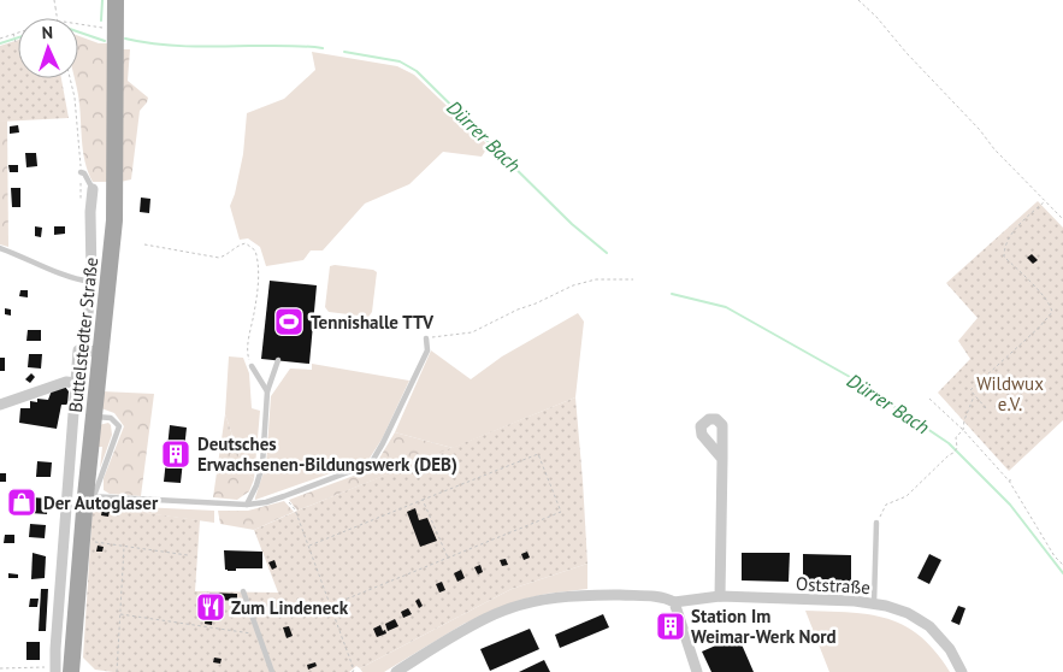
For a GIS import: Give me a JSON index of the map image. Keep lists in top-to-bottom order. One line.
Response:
{"streets":{"main road":["Buttelstedter Straße"],"street":["Oststraße"]},"water":["Dürrer Bach"],"parks":["Wildwux e.V."],"places":{"sports":["Tennishalle TTV"],"building":["Deutsches Erwachsenen-Bildungswerk (DEB)","Station Im Weimar-Werk Nord"],"shop":["Der Autoglaser"],"restaurant":["Zum Lindeneck"]},"north":"top"}
